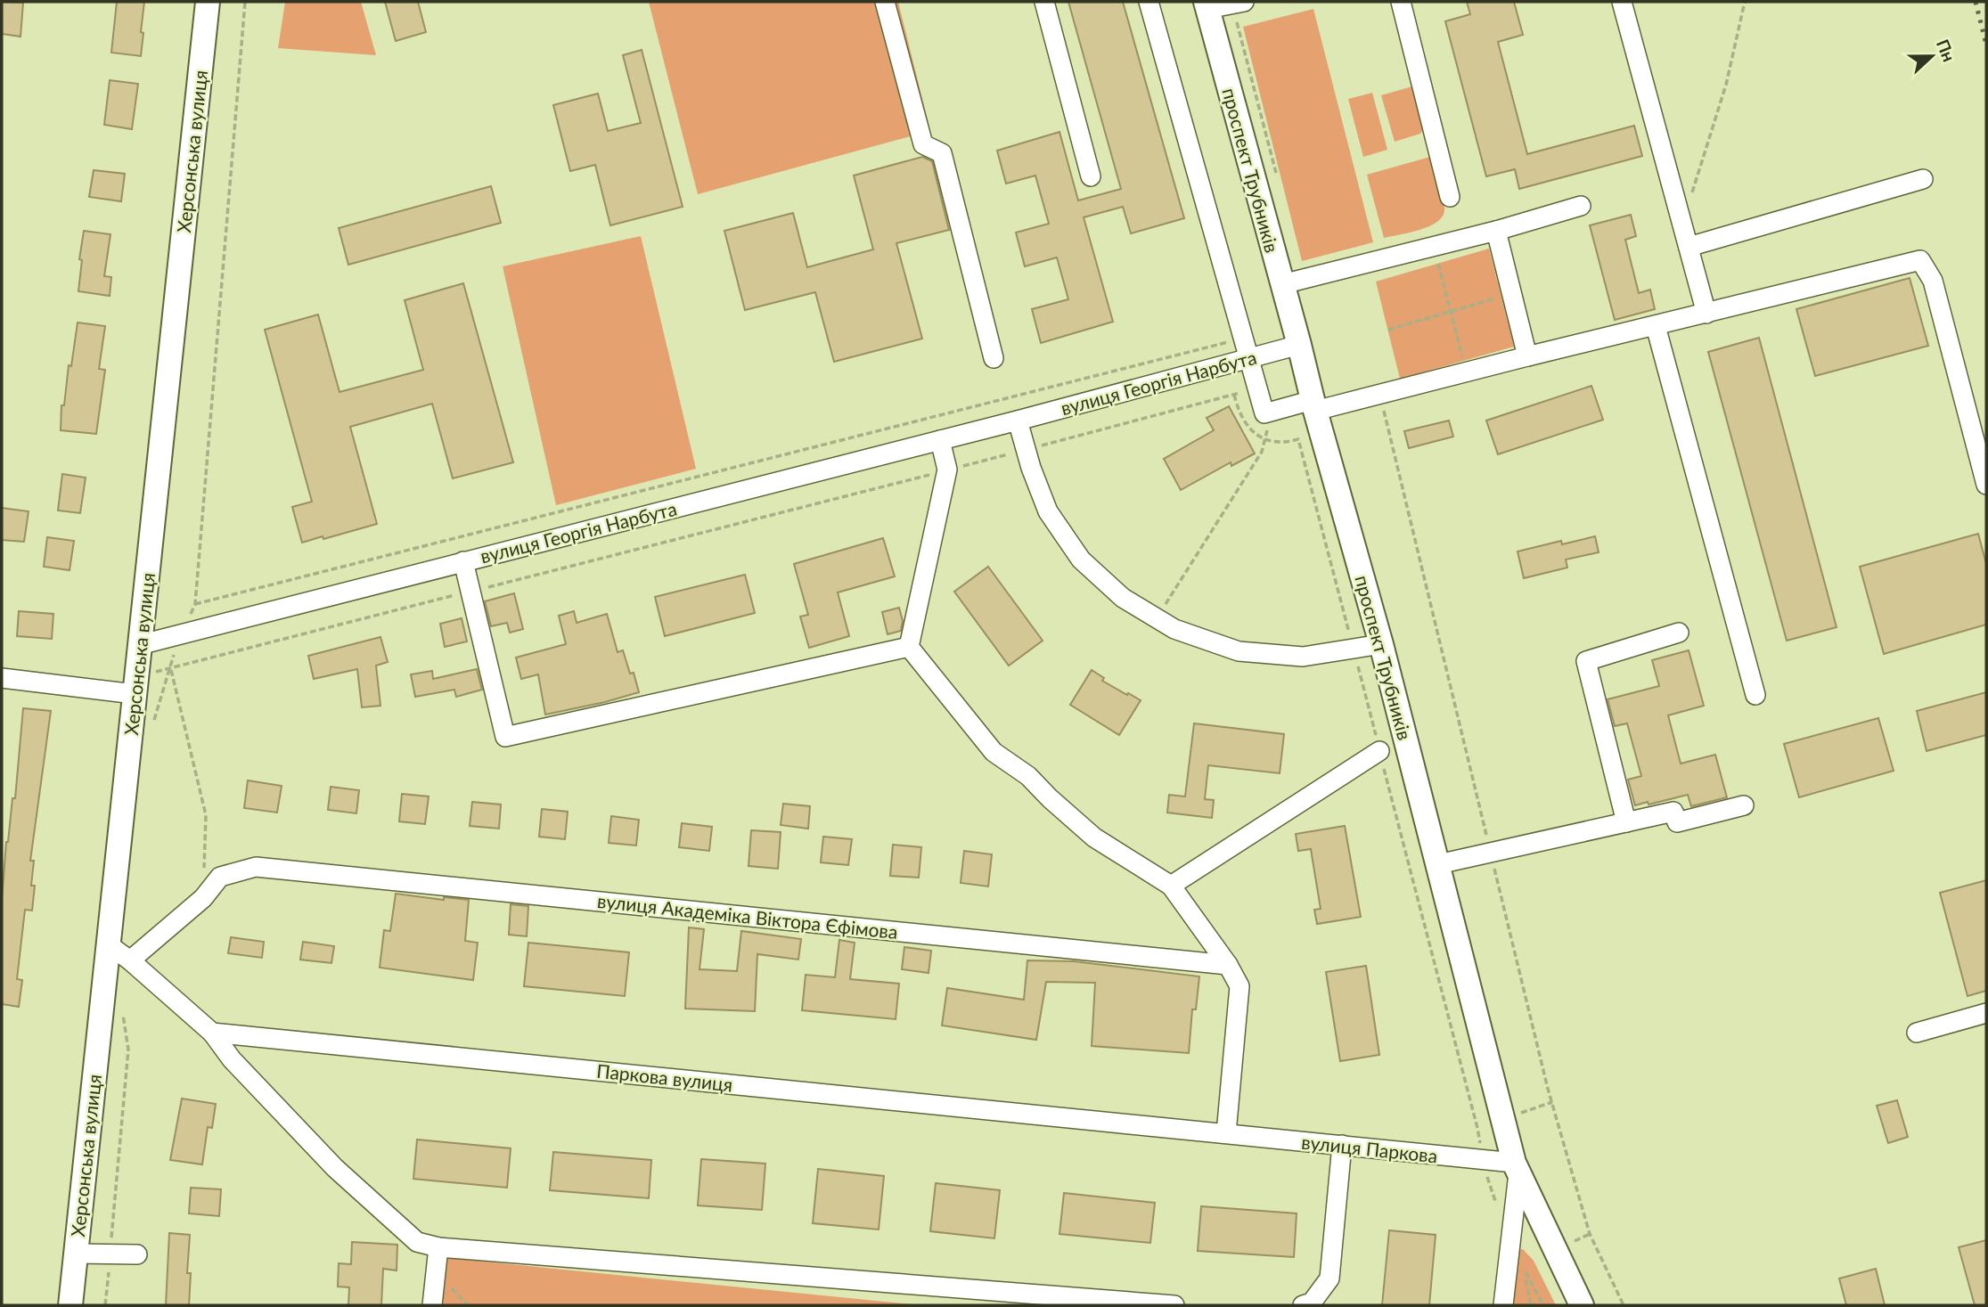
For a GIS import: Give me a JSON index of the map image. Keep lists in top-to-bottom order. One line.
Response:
{"streets":{"main road":["Херсонська вулиця","проспект Трубників"],"street":["вулиця Георгія Нарбута","вулиця Академіка Віктора Єфімова","Паркова вулиця","вулиця Паркова"]},"crossings":[["Херсонська вулиця","вулиця Георгія Нарбута"],["проспект Трубників","вулиця Георгія Нарбута"],["проспект Трубників","вулиця Паркова"],["Паркова вулиця","вулиця Паркова"]],"north":"right"}
